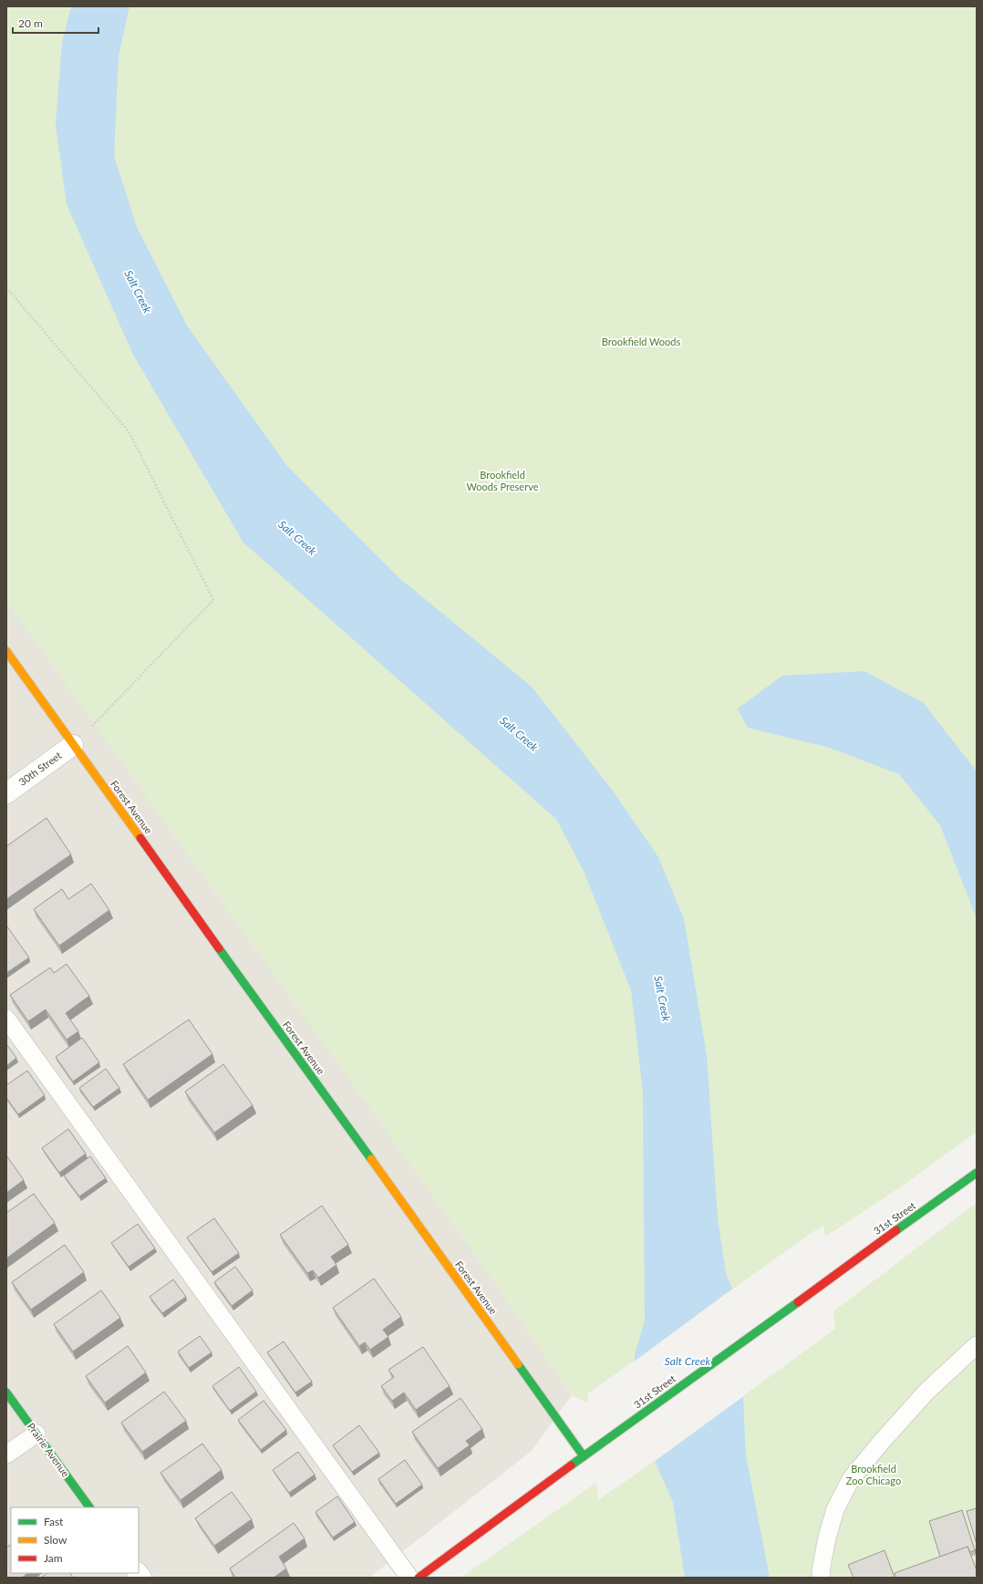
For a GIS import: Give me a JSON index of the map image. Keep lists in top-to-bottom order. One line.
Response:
{"streets":{"street":["30th Street","Forest Avenue","31st Street","Prairie Avenue"]},"crossings":[["30th Street","Forest Avenue"],["Forest Avenue","31st Street"]],"water":["Salt Creek"],"parks":["Brookfield Woods","Brookfield Woods Preserve","Brookfield Zoo Chicago"],"legend":["Fast","Slow","Jam"],"scale_bar":"20 m"}
